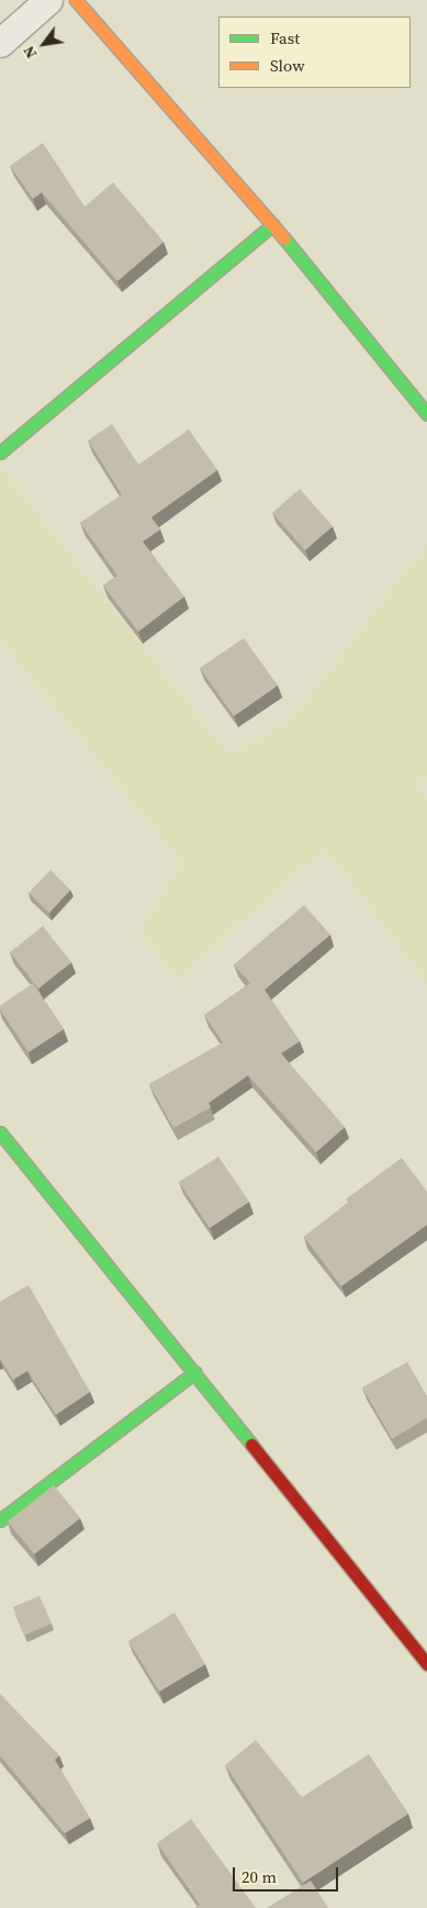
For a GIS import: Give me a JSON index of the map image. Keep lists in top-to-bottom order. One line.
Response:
{"legend":["Fast","Slow"],"scale_bar":"20 m","north":"bottom left"}
